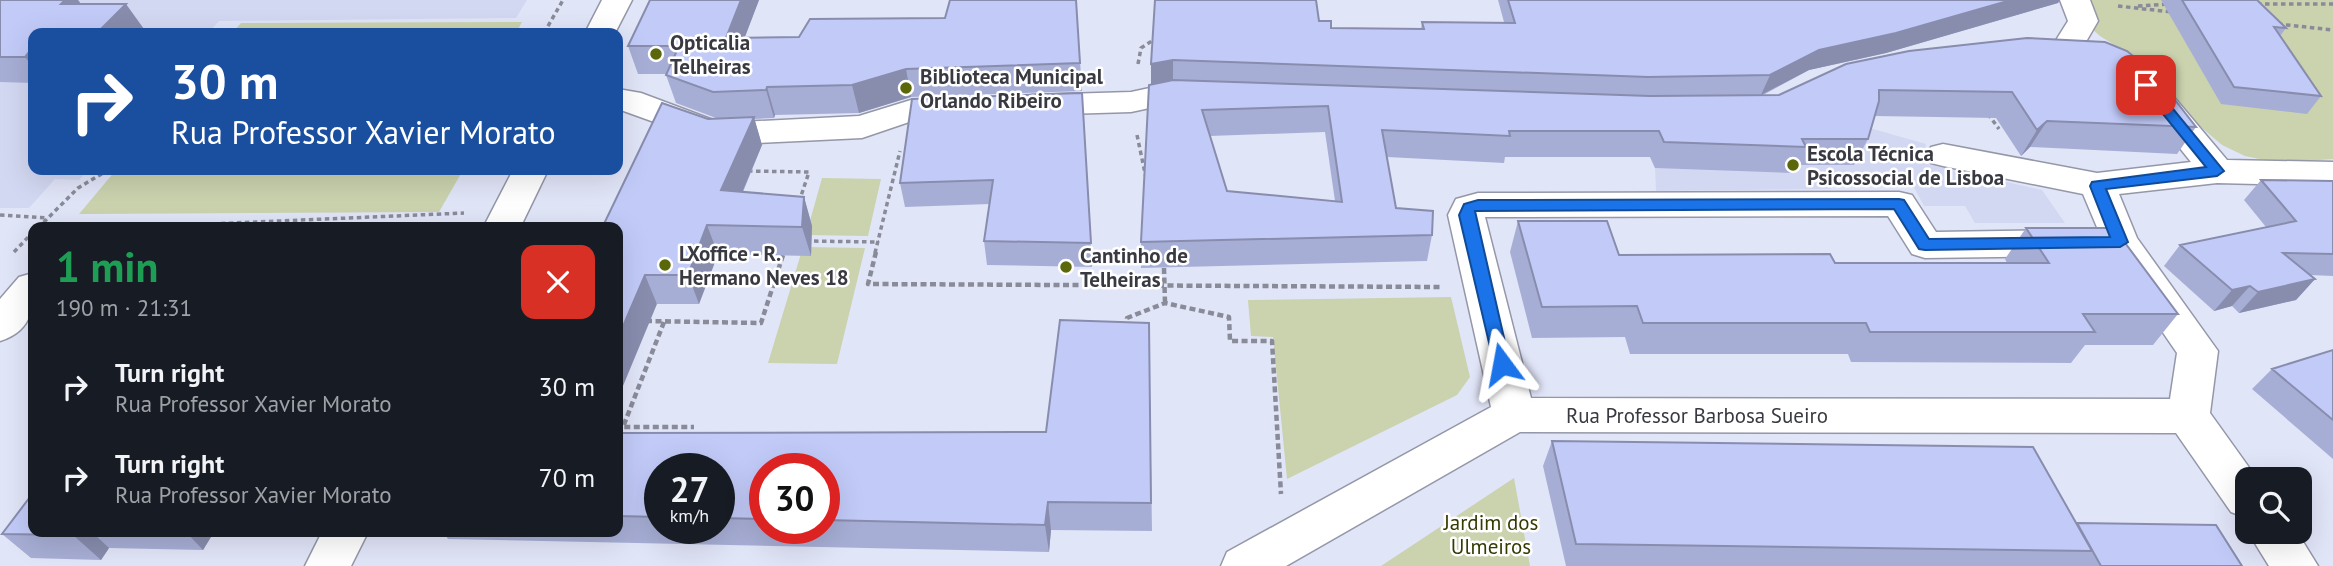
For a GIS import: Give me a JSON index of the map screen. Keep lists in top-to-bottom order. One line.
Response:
{"streets":{"street":["Rua Professor Barbosa Sueiro"]},"parks":["Jardim dos Ulmeiros"],"places":["Opticalia Telheiras","Biblioteca Municipal Orlando Ribeiro","Escola Técnica Psicossocial de Lisboa","LXoffice - R. Hermano Neves 18","Cantinho de Telheiras"],"page":{"turn":["30 m","Rua Professor Xavier Morato"],"heading":["1 min","190 m · 21:31"],"list":[{"name":"Turn right","note":"Rua Professor Xavier Morato","value":"30 m"},{"name":"Turn right","note":"Rua Professor Xavier Morato","value":"70 m"}],"speed":"27 km/h","limit":"30"}}
